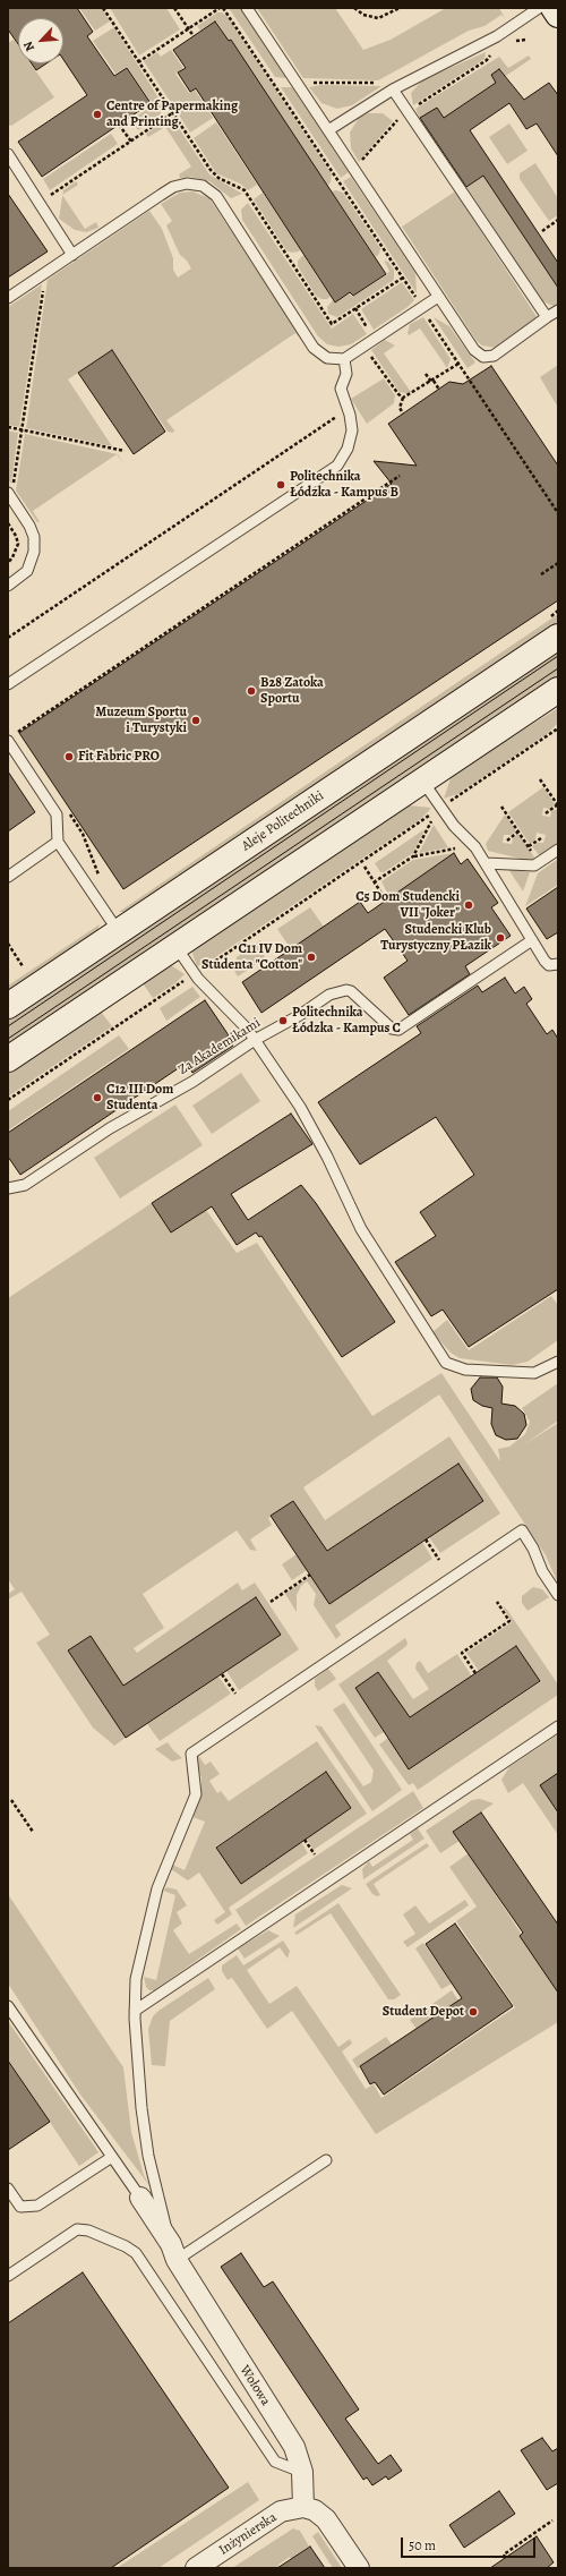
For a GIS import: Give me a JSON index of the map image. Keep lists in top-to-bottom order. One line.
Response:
{"streets":{"main road":["Aleje Politechniki"],"street":["Wołowa","Inżynierska"],"lane":["Za Akademikami"]},"crossings":[["Wołowa","Inżynierska"]],"places":["Centre of Papermaking and Printing","Politechnika Łódzka - Kampus B","B28 Zatoka Sportu","Muzeum Sportu i Turystyki","Fit Fabric PRO","C5 Dom Studencki VII \"Joker\"","Studencki Klub Turystyczny PŁazik","C11 IV Dom Studenta \"Cotton\"","Politechnika Łódzka - Kampus C","C12 III Dom Studenta","Student Depot"],"scale_bar":"50 m","north":"bottom left"}
